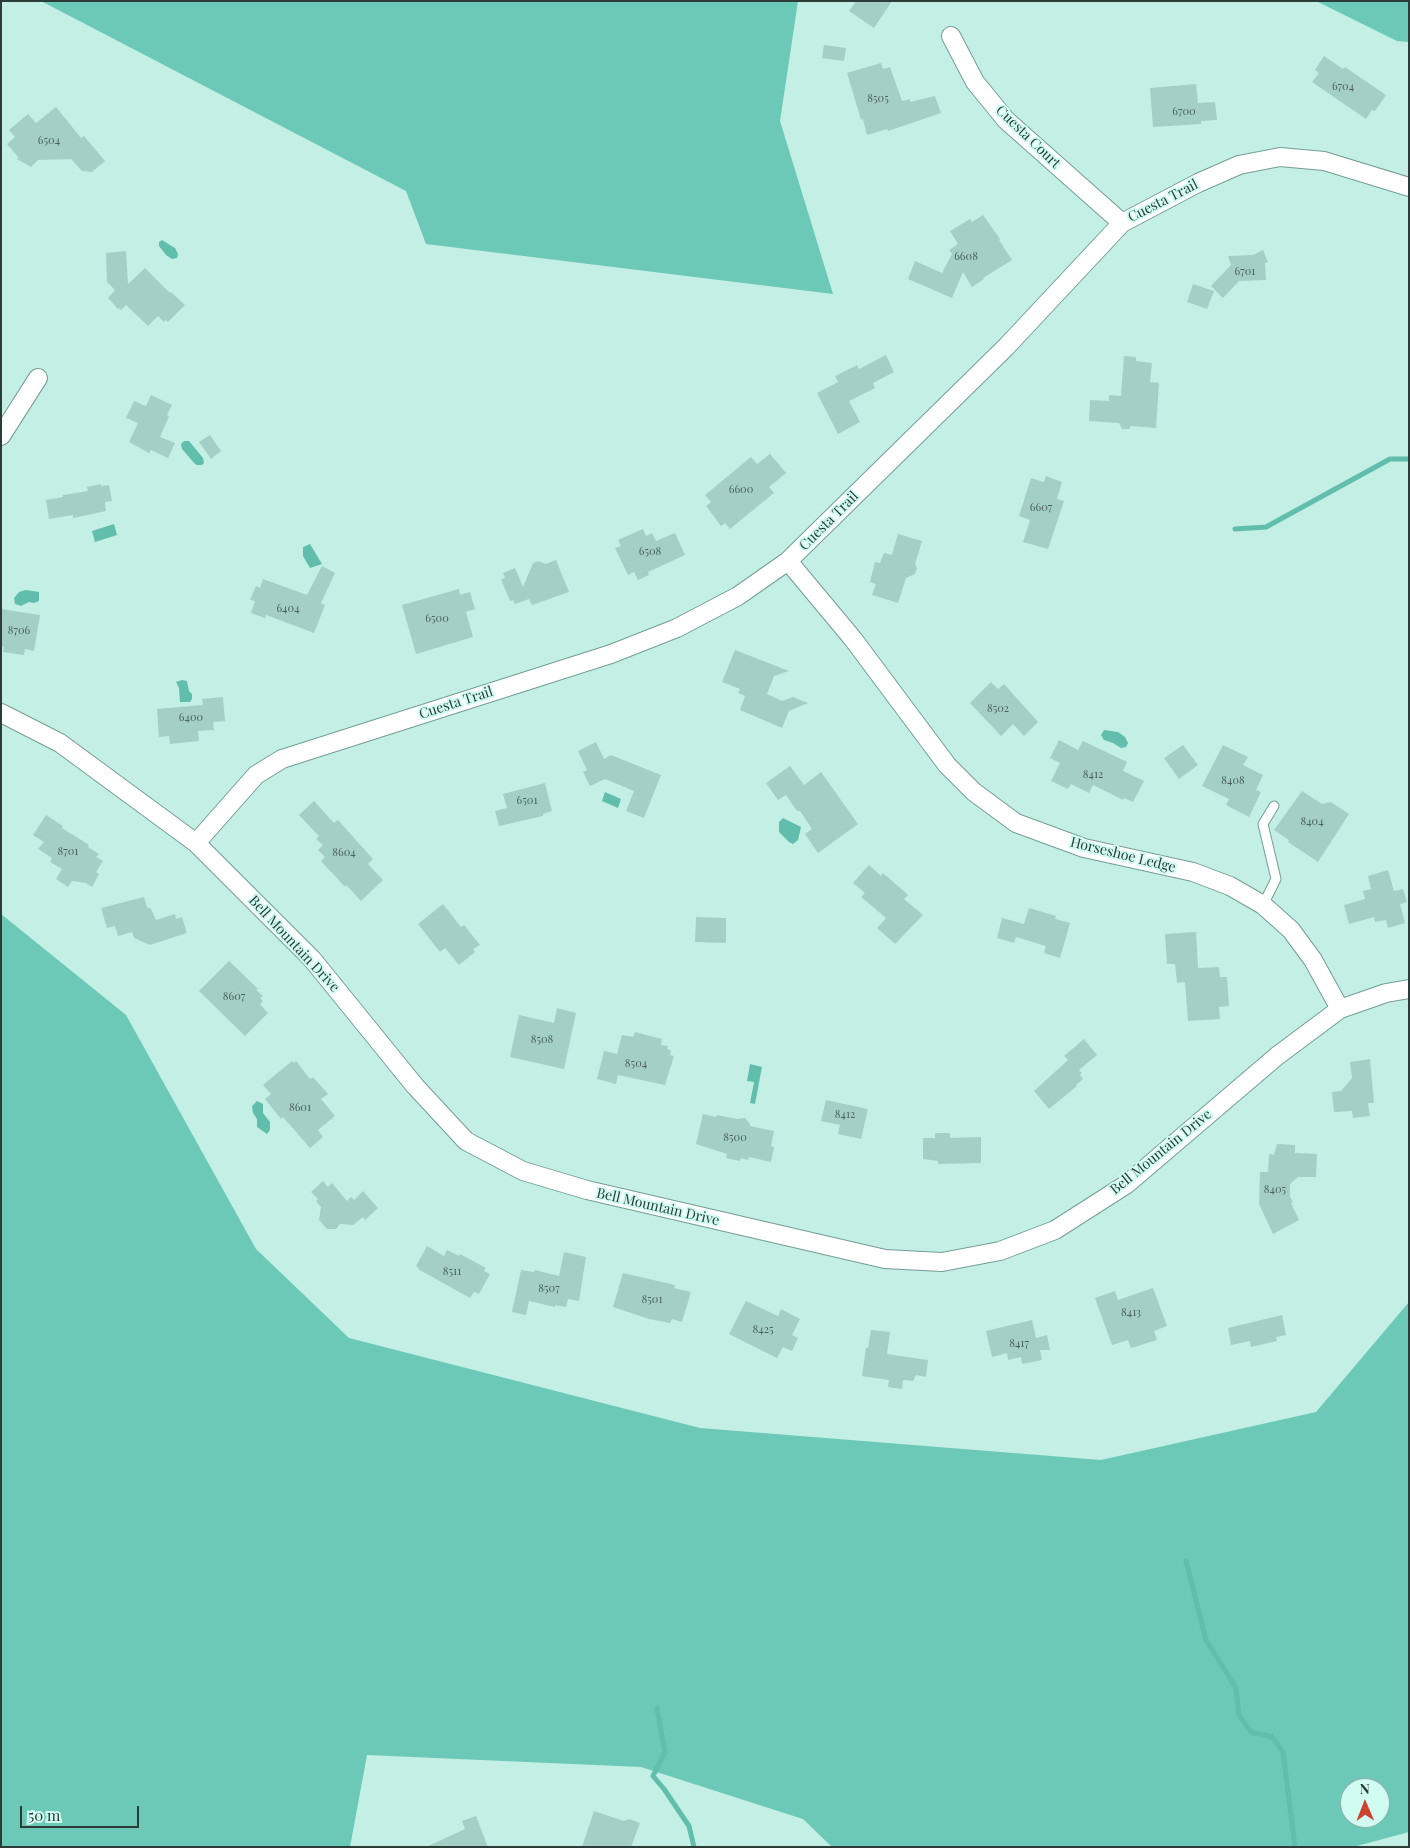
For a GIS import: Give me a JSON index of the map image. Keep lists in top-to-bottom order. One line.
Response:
{"streets":{"street":["Cuesta Court","Cuesta Trail","Horseshoe Ledge","Bell Mountain Drive"]},"crossings":[["Cuesta Court","Cuesta Trail"],["Cuesta Trail","Horseshoe Ledge"],["Cuesta Trail","Bell Mountain Drive"],["Horseshoe Ledge","Bell Mountain Drive"]],"house_numbers":["6704","8505","6700","6504","6608","6701","6600","6607","6508","6404","6500","8706","8502","6400","8412","8408","6501","8404","8701","8604","8607","8508","8504","8601","8412","8500","8405","8511","8507","8501","8413","8425","8417"],"scale_bar":"50 m","north":"top"}
